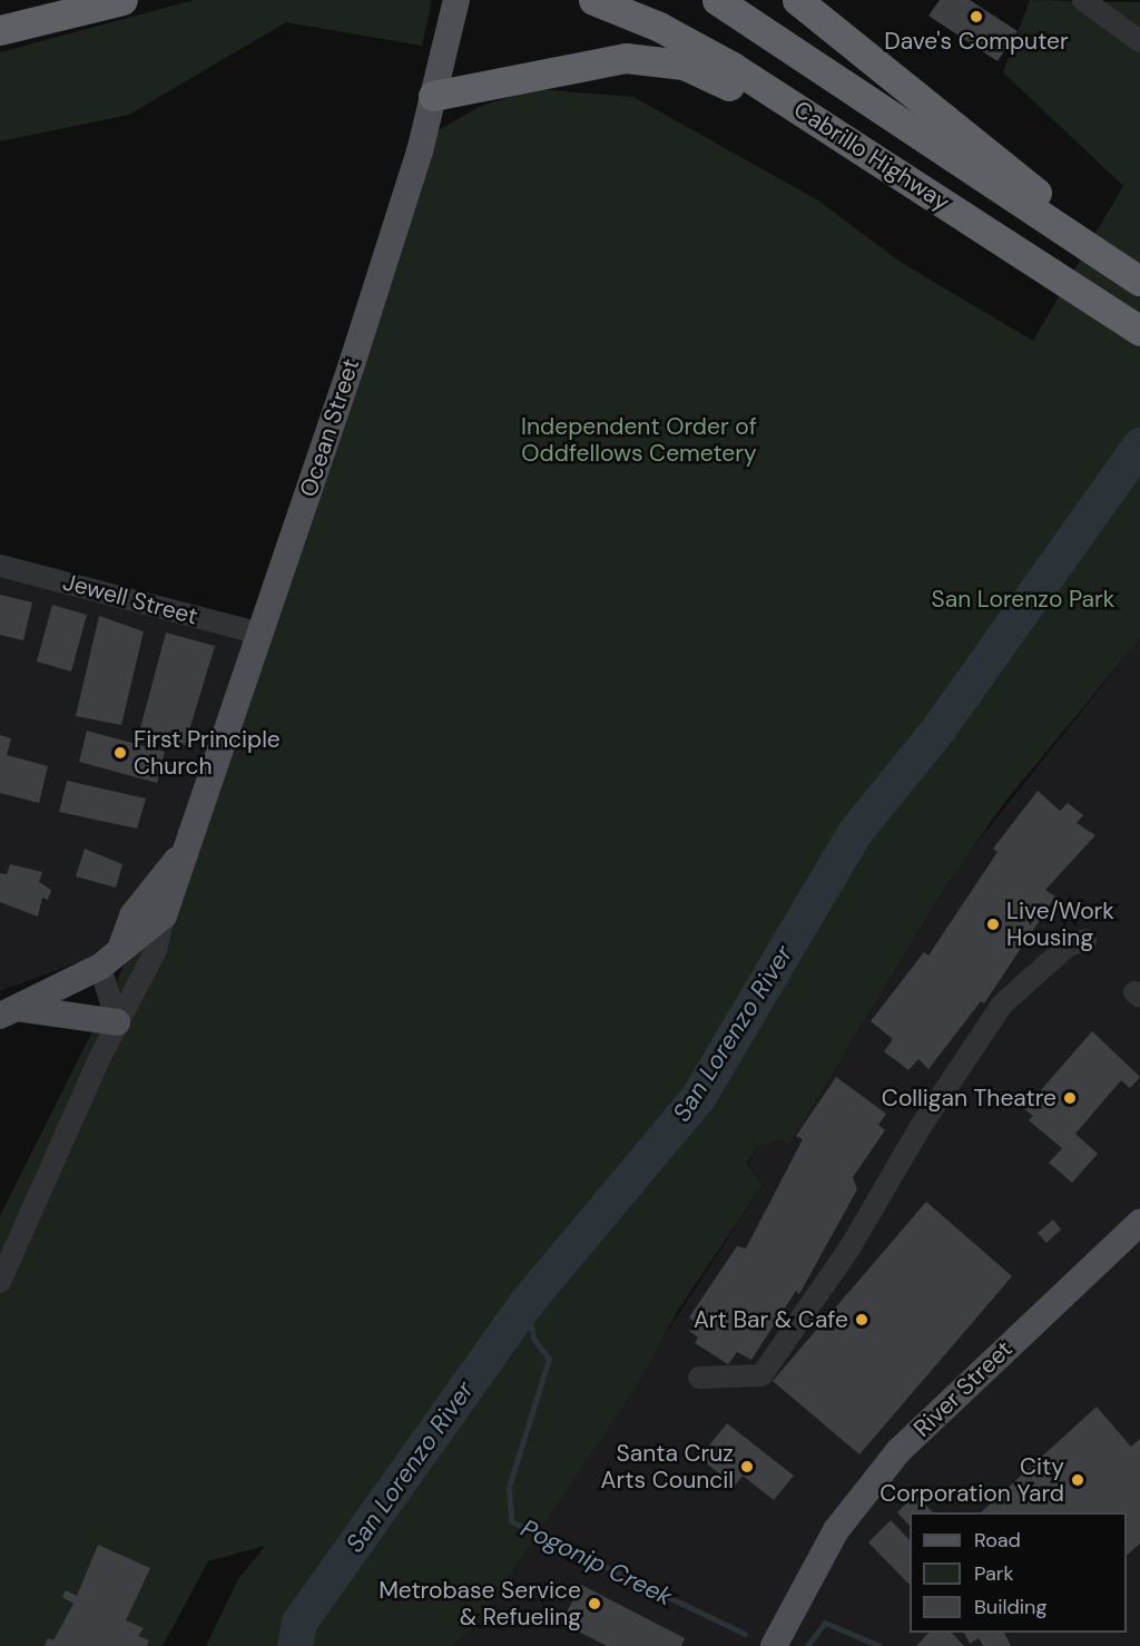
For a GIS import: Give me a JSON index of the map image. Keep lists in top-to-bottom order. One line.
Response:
{"streets":{"highway":["Cabrillo Highway"],"main road":["Ocean Street","River Street"],"street":["Jewell Street"]},"crossings":[["Ocean Street","Jewell Street"]],"water":["San Lorenzo River","Pogonip Creek"],"parks":["Independent Order of Oddfellows Cemetery","San Lorenzo Park"],"places":["Dave's Computer","First Principle Church","Live/Work Housing","Colligan Theatre","Art Bar & Cafe","Santa Cruz Arts Council","City Corporation Yard","Metrobase Service & Refueling"],"legend":["Road","Park","Building"]}
